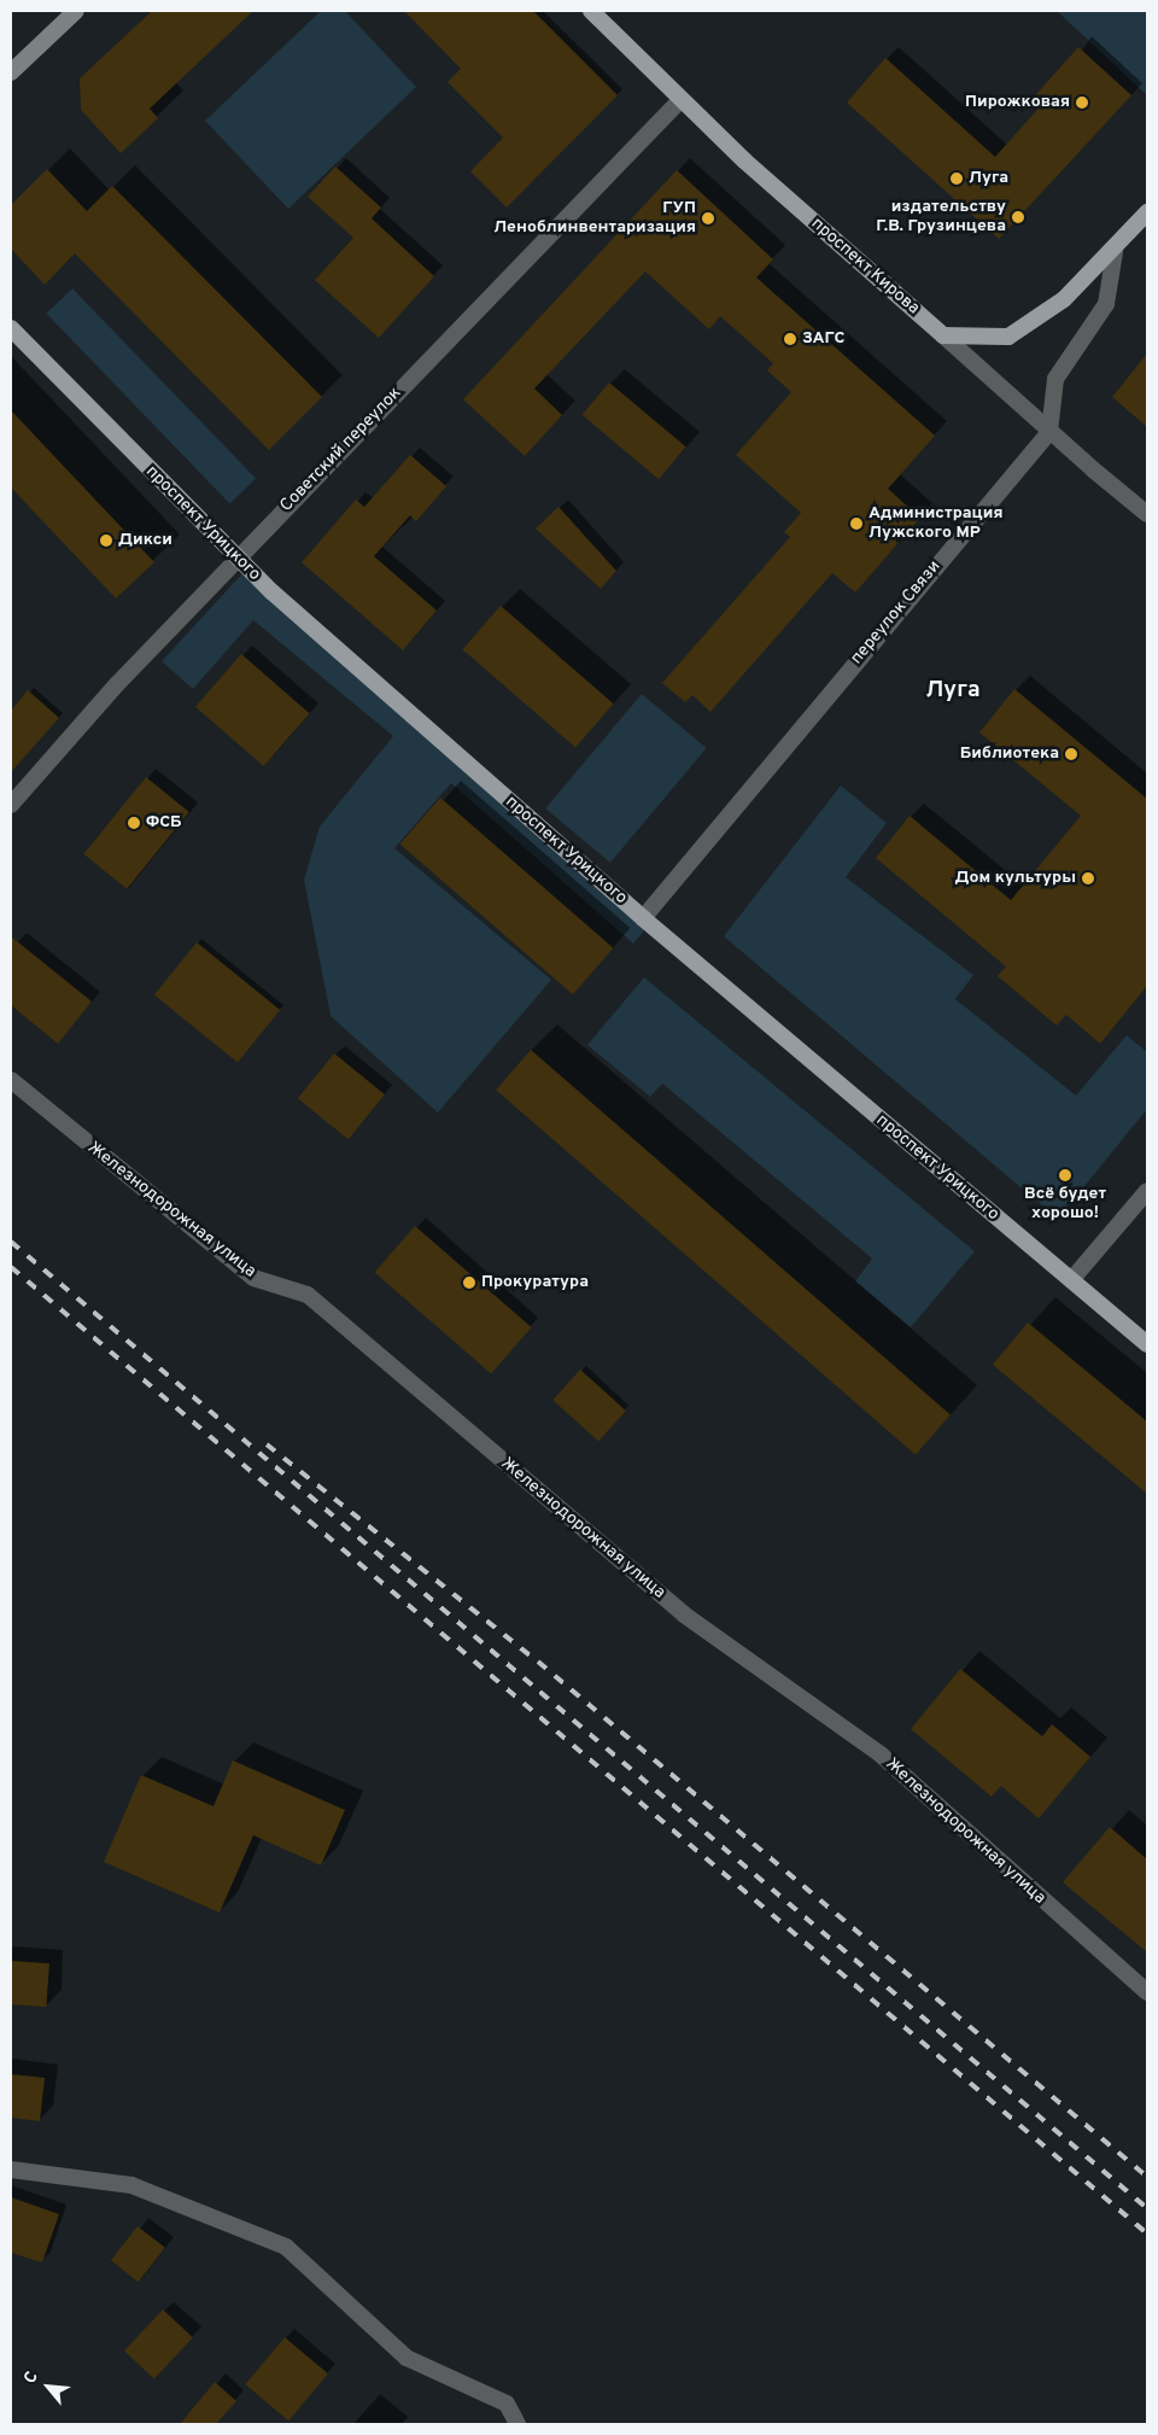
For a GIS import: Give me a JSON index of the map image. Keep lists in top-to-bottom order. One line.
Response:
{"streets":{"main road":["проспект Кирова","проспект Урицкого"],"street":["Советский переулок","переулок Связи","Железнодорожная улица"]},"crossings":[["проспект Кирова","Советский переулок"],["проспект Кирова","переулок Связи"],["Советский переулок","проспект Урицкого"],["проспект Урицкого","переулок Связи"]],"districts":["Луга"],"places":["Пирожковая","Луга","издательству Г.В. Грузинцева","ГУП Леноблинвентаризация","ЗАГС","Администрация Лужского МР","Дикси","Библиотека","ФСБ","Дом культуры","Всё будет хорошо!","Прокуратура"],"north":"top left"}
